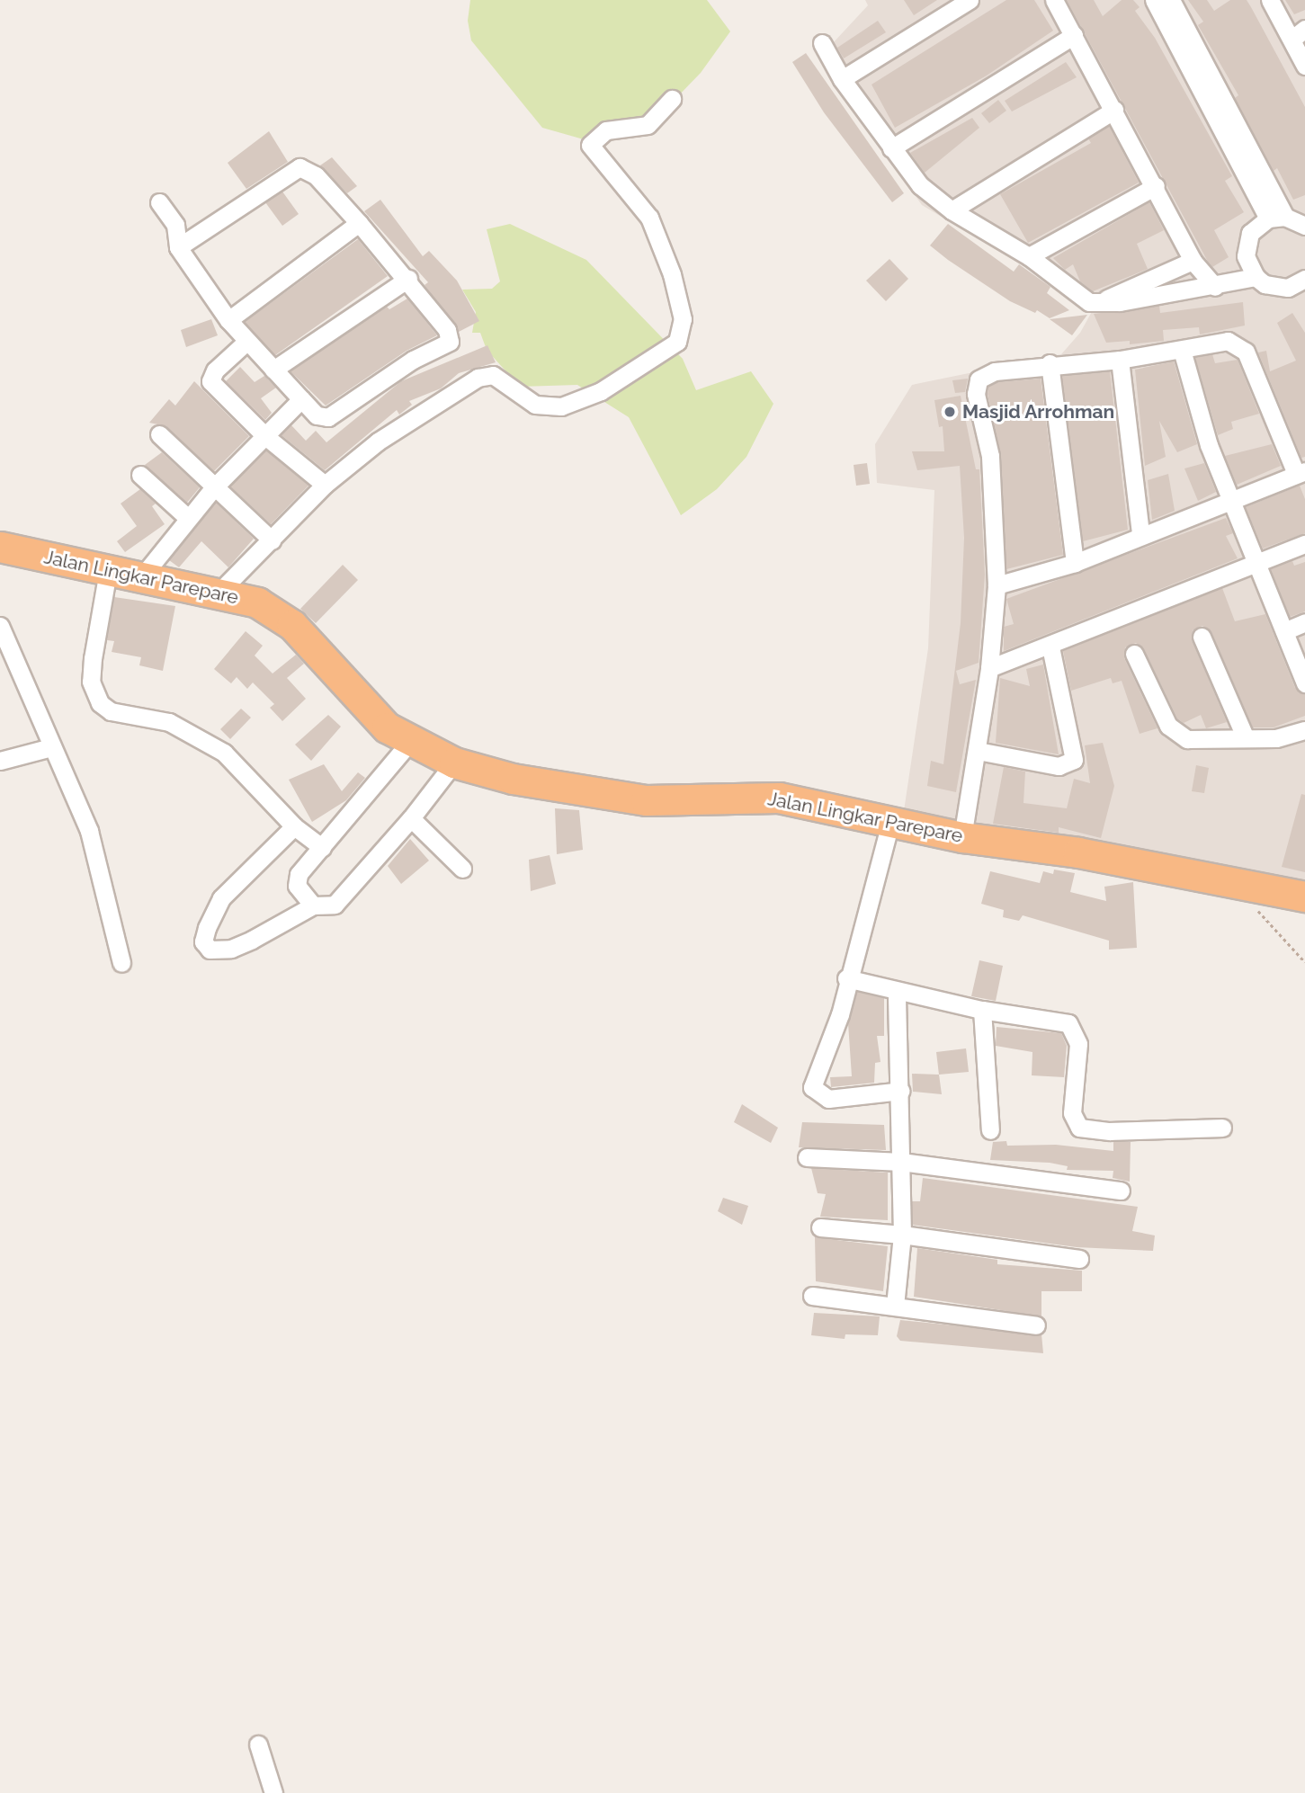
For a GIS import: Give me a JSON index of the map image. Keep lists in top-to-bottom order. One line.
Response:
{"streets":{"highway":["Jalan Lingkar Parepare"]},"places":["Masjid Arrohman"]}
